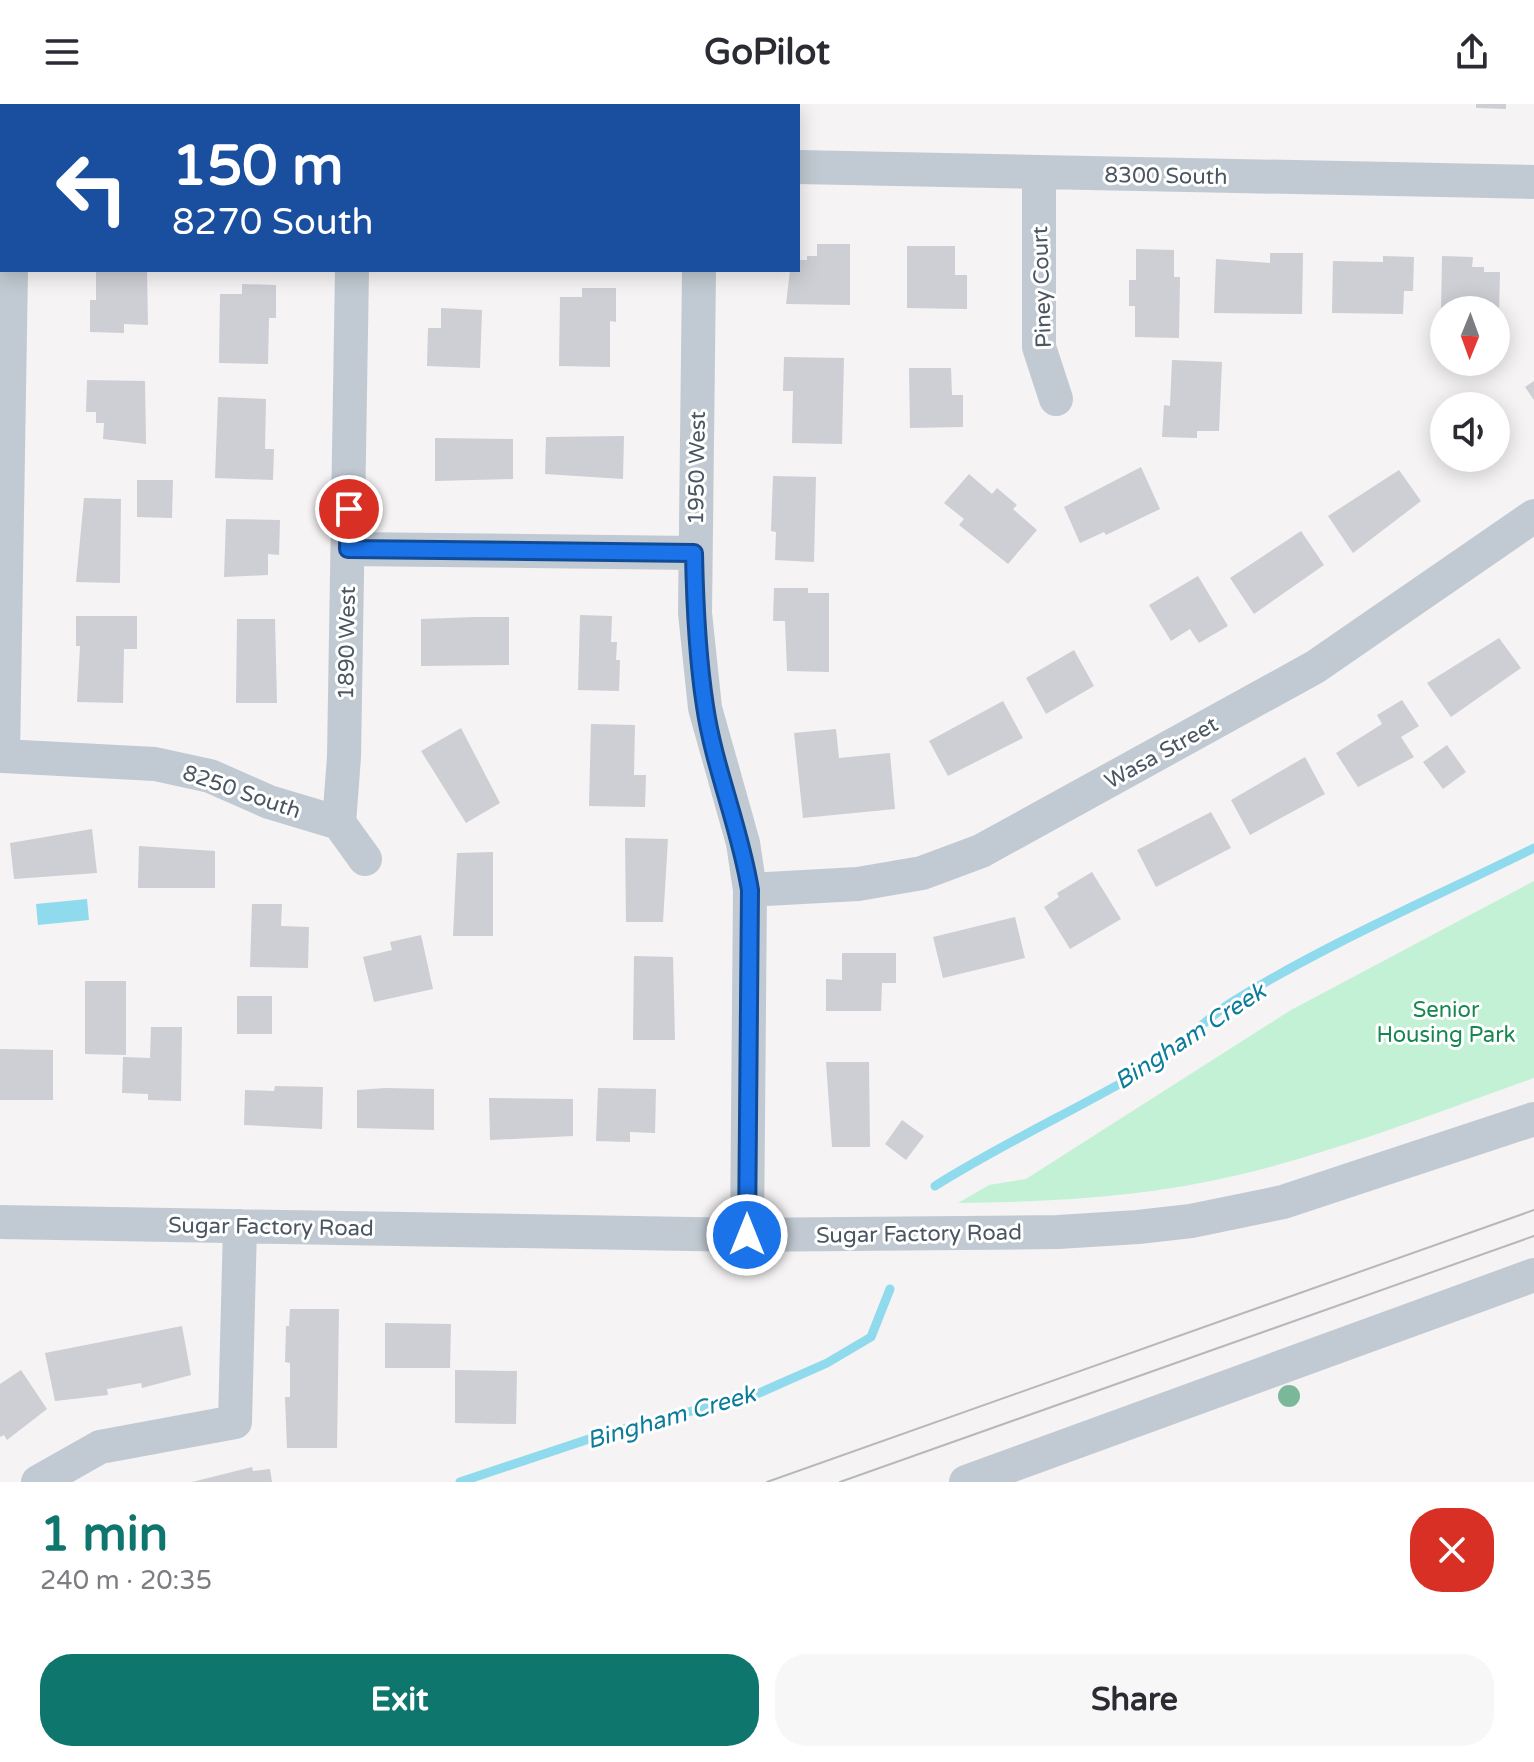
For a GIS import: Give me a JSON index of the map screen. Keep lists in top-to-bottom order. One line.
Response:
{"streets":{"street":["8300 South","Piney Court","1950 West","1890 West","Wasa Street","8250 South","Sugar Factory Road"]},"crossings":[["8300 South","Piney Court"],["1950 West","Wasa Street"],["1950 West","Sugar Factory Road"],["1890 West","8250 South"]],"water":["Bingham Creek"],"parks":["Senior Housing Park"],"north":"bottom","page":{"header":"GoPilot","turn":["150 m","8270 South"],"heading":["1 min","240 m · 20:35"],"buttons":["Exit","Share"]}}
